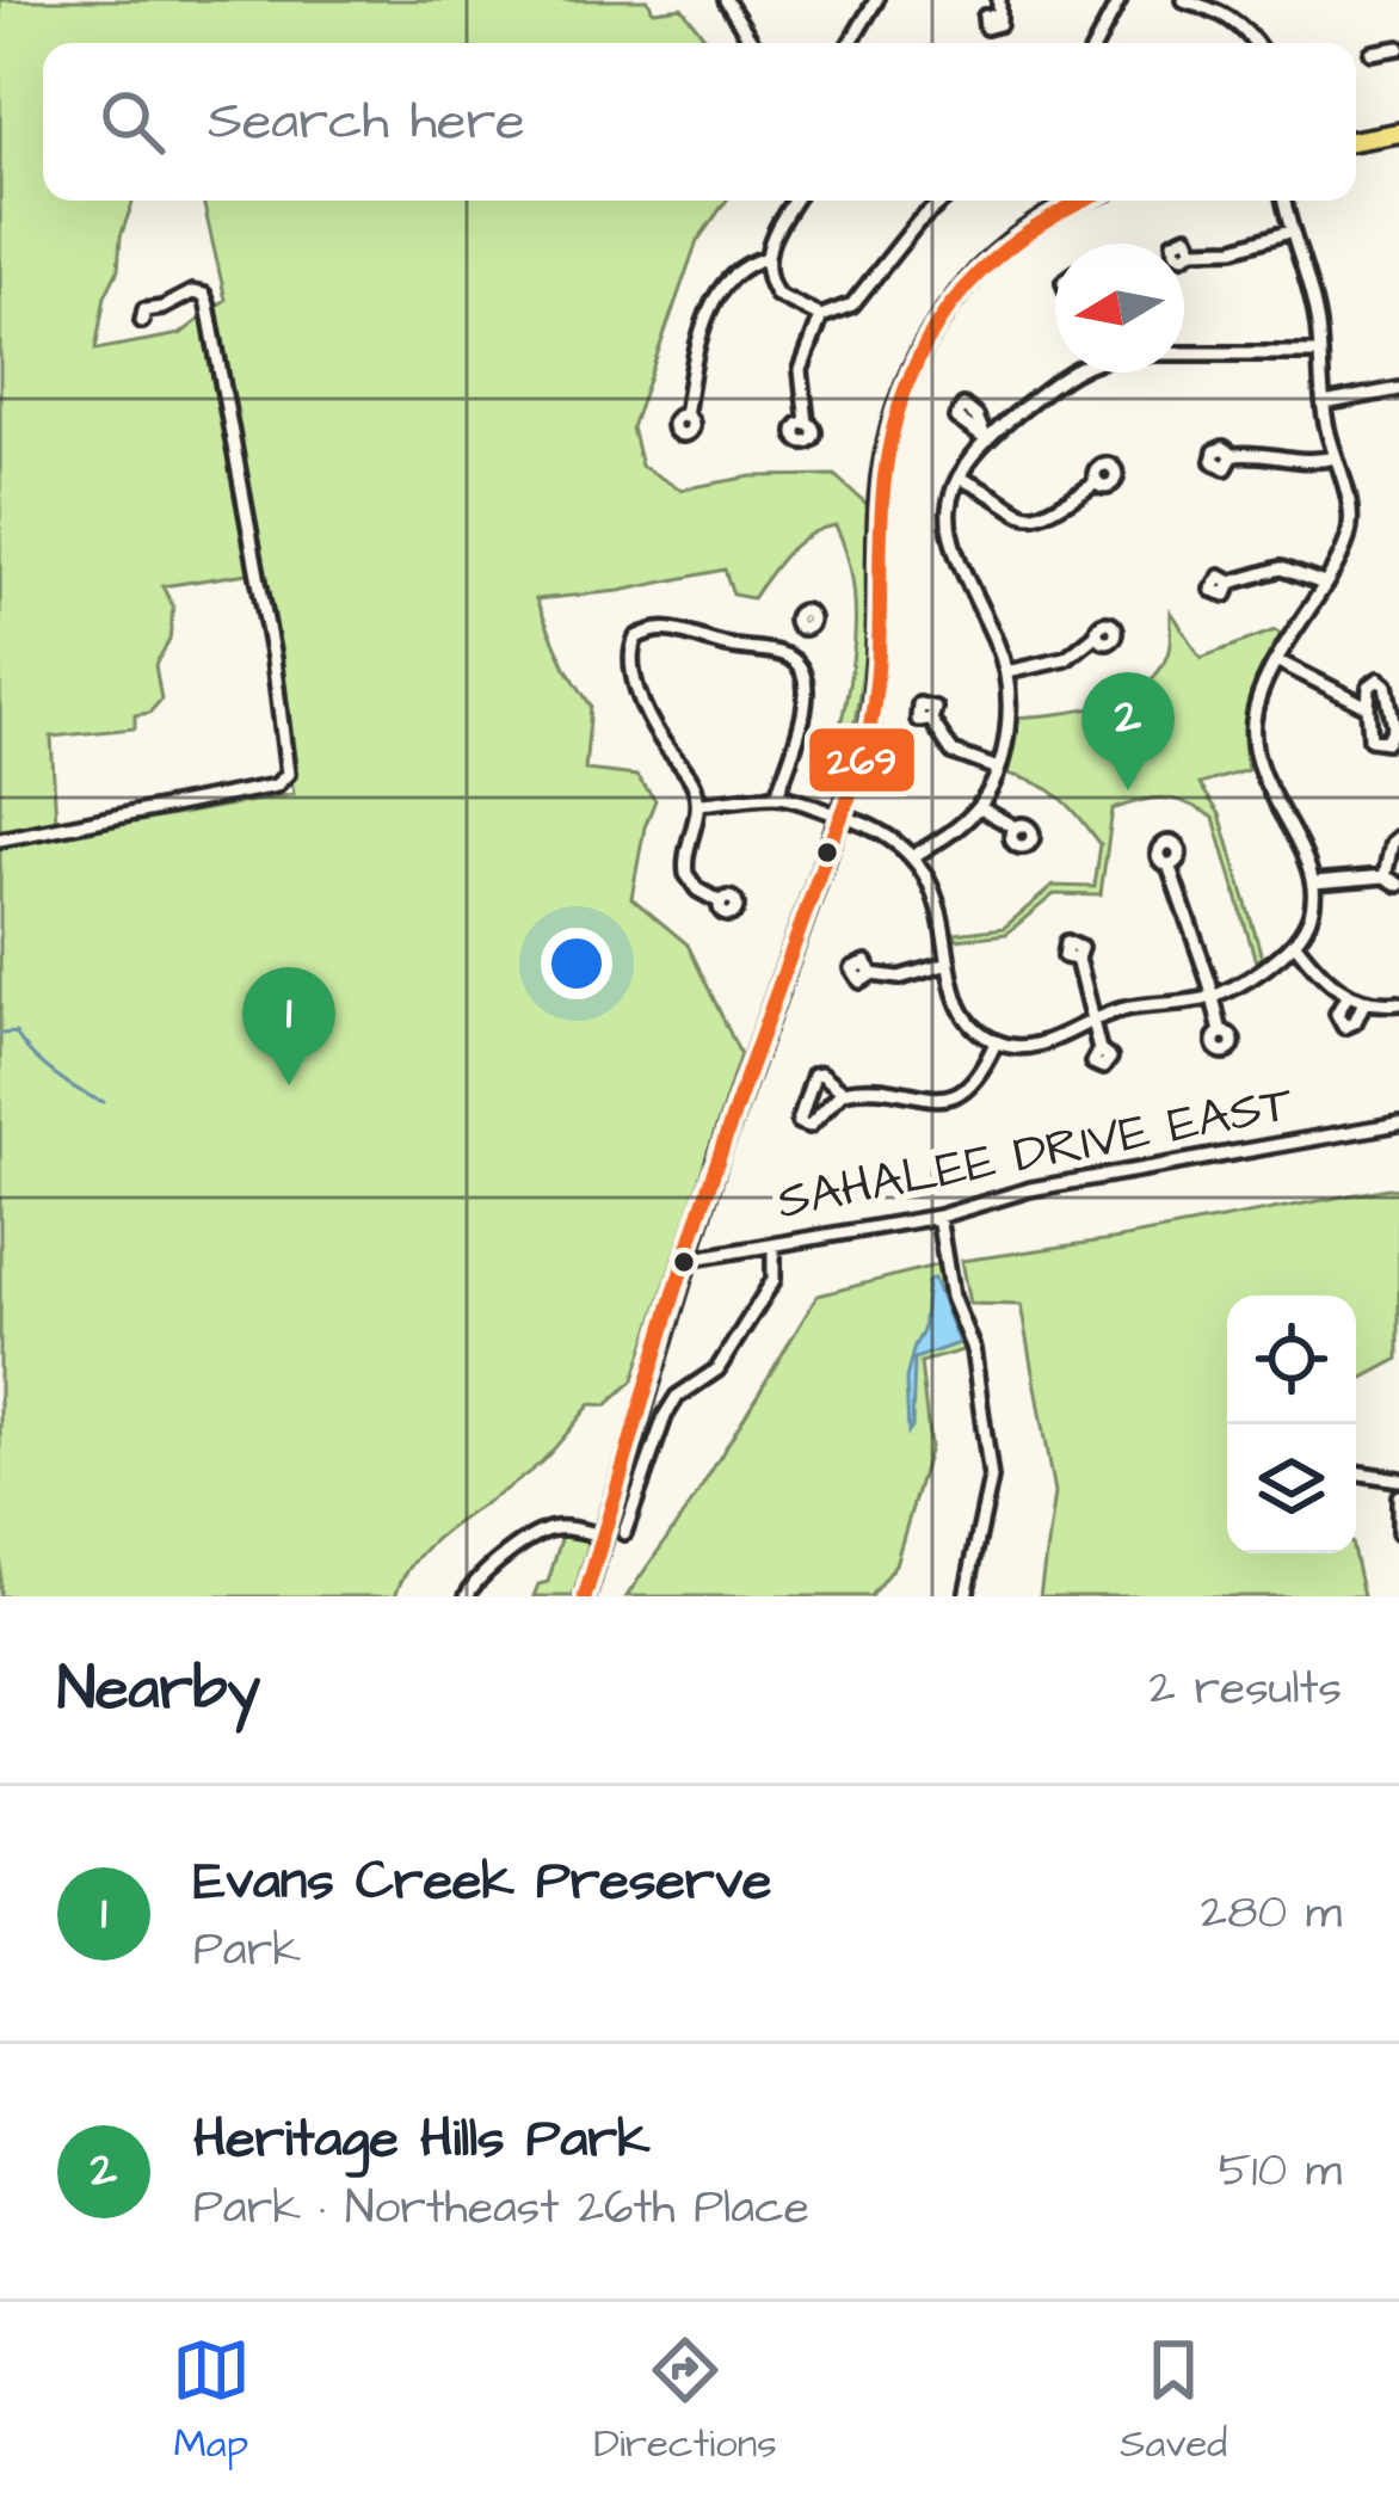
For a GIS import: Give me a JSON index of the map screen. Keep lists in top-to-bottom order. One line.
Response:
{"streets":{"street":["SAHALEE DRIVE EAST"]},"lines":["transit line 269"],"north":"left","page":{"search":"Search here","pins":["2","1"],"heading":["Nearby","2 results"],"list":[{"mark":"1","name":"Evans Creek Preserve","note":"Park","value":"280 m"},{"mark":"2","name":"Heritage Hills Park","note":"Park · Northeast 26th Place","value":"510 m"}],"nav":["Map","Directions","Saved"]}}
